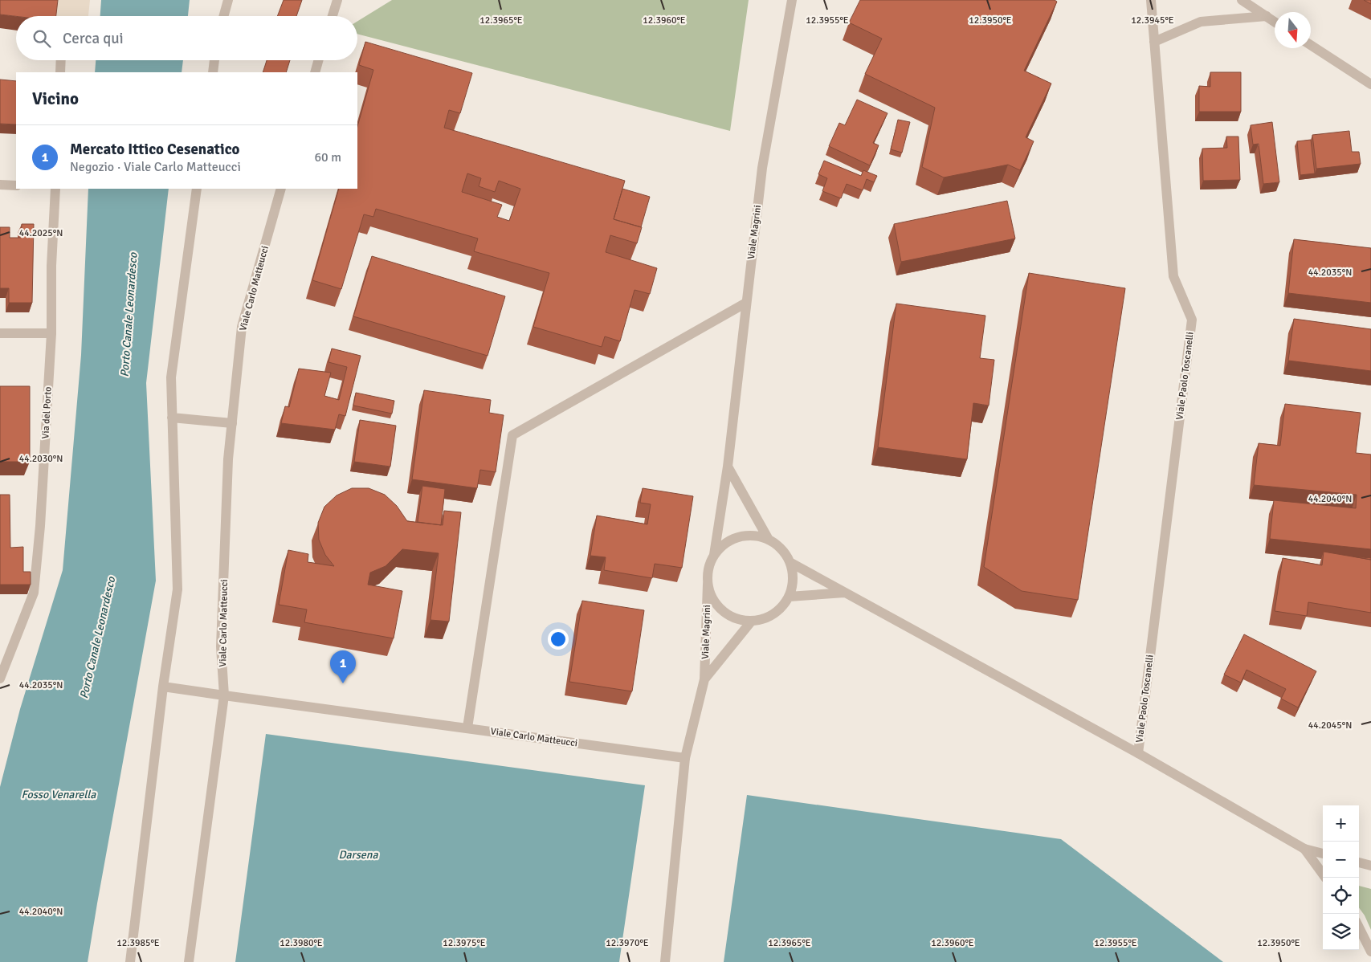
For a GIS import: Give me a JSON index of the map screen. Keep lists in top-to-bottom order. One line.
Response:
{"streets":{"street":["Viale Magrini","Viale Carlo Matteucci","Viale Paolo Toscanelli","Via del Porto"]},"crossings":[["Viale Magrini","Viale Carlo Matteucci"]],"water":["Porto Canale Leonardesco","Fosso Venarella","Darsena"],"north":"bottom","page":{"search":"Cerca qui","heading":"Vicino","list":[{"mark":"1","name":"Mercato Ittico Cesenatico","note":"Negozio · Viale Carlo Matteucci","value":"60 m"}],"pins":"1","map_buttons":["+","−"]},"coordinates":["12.3965°E","12.3960°E","12.3955°E","12.3950°E","12.3945°E","44.2025°N","44.2035°N","44.2030°N","44.2040°N","44.2045°N","12.3985°E","12.3980°E","12.3975°E","12.3970°E"]}
